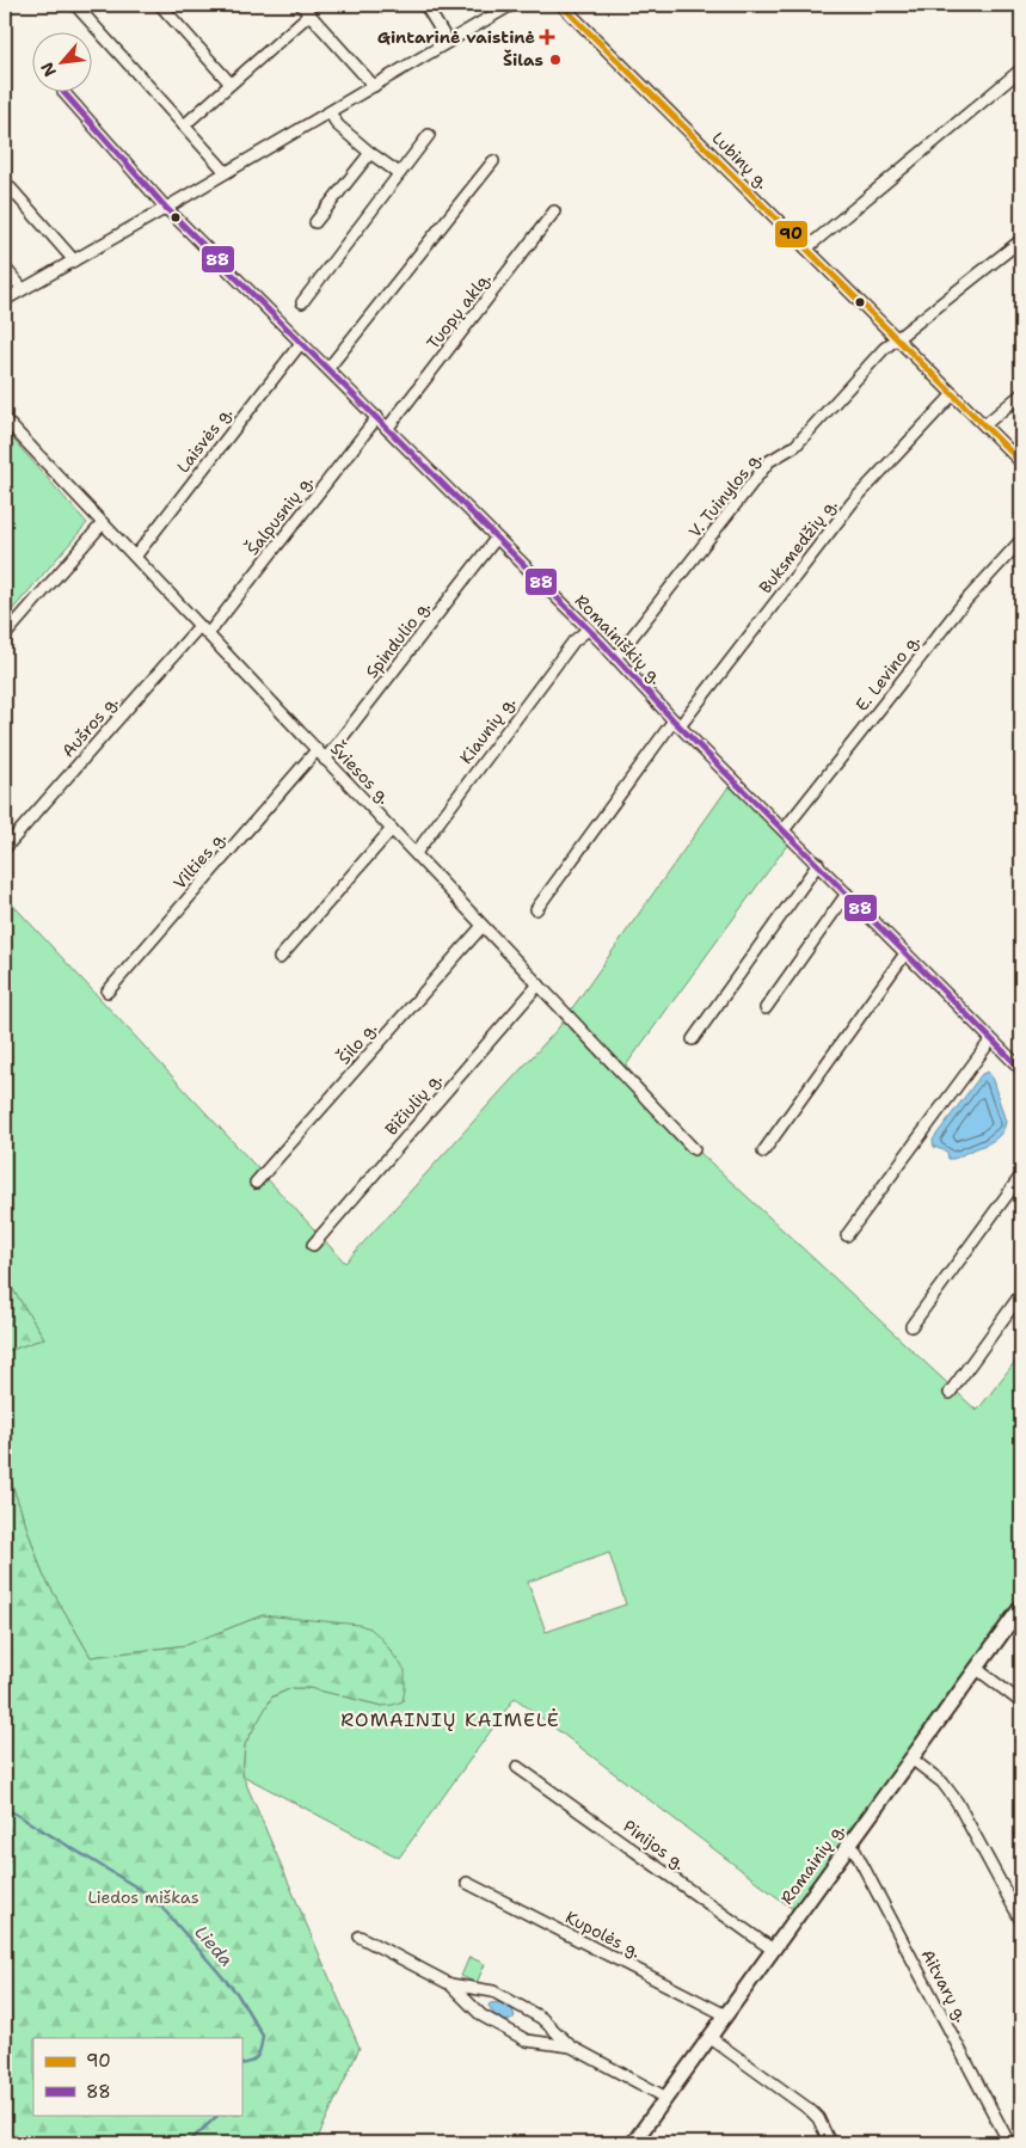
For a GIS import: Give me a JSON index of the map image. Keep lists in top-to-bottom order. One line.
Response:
{"streets":{"main road":["Romainių g."],"street":["Lubinų g.","Tuopų aklg.","Laisvės g.","V. Tuinylos g.","Šalpusnių g.","Buksmedžių g.","Spindulio g.","Romainiškių g.","E. Levino g.","Aušros g.","Kiaunių g.","Šviesos g.","Vilties g.","Šilo g.","Bičiulių g.","Pinijos g.","Kupolės g.","Aitvarų g."]},"crossings":[["Lubinų g.","V. Tuinylos g."],["Lubinų g.","Buksmedžių g."],["Tuopų aklg.","Romainiškių g."],["Laisvės g.","Romainiškių g."],["Laisvės g.","Šviesos g."],["V. Tuinylos g.","Romainiškių g."],["Šalpusnių g.","Romainiškių g."],["Šalpusnių g.","Aušros g."],["Šalpusnių g.","Šviesos g."],["Buksmedžių g.","Romainiškių g."],["Spindulio g.","Romainiškių g."],["Spindulio g.","Šviesos g."],["Romainiškių g.","E. Levino g."],["Romainiškių g.","Kiaunių g."],["Aušros g.","Šviesos g."],["Kiaunių g.","Šviesos g."],["Šviesos g.","Vilties g."],["Šviesos g.","Šilo g."],["Šviesos g.","Bičiulių g."],["Pinijos g.","Romainių g."],["Romainių g.","Kupolės g."],["Romainių g.","Aitvarų g."]],"districts":["ROMAINIŲ KAIMELĖ"],"water":["Lieda"],"parks":["Liedos miškas"],"places":{"health":["Gintarinė vaistinė"],"other":["Šilas"]},"lines":["transit line 90","transit line 88"],"legend":["90","88"],"north":"bottom left"}
